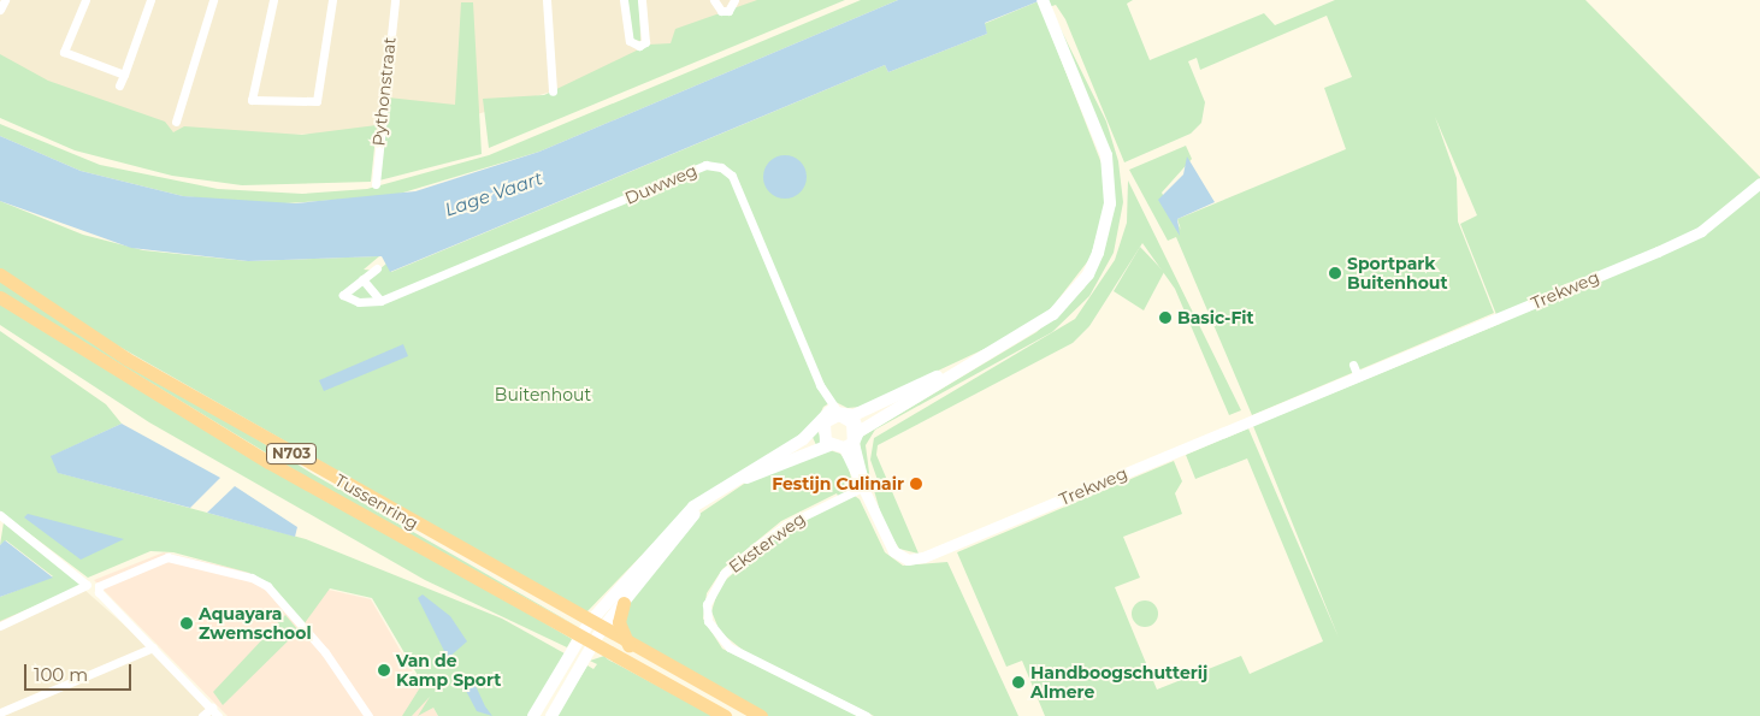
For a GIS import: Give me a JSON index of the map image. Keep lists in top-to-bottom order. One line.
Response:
{"streets":{"highway":["N703","Tussenring"],"street":["Pythonstraat","Duwweg","Trekweg","Eksterweg"]},"crossings":[["Trekweg","Eksterweg"]],"water":["Lage Vaart"],"parks":["Buitenhout"],"places":["Sportpark Buitenhout","Basic-Fit","Festijn Culinair","Aquayara Zwemschool","Van de Kamp Sport","Handboogschutterij Almere"],"scale_bar":"100 m"}
